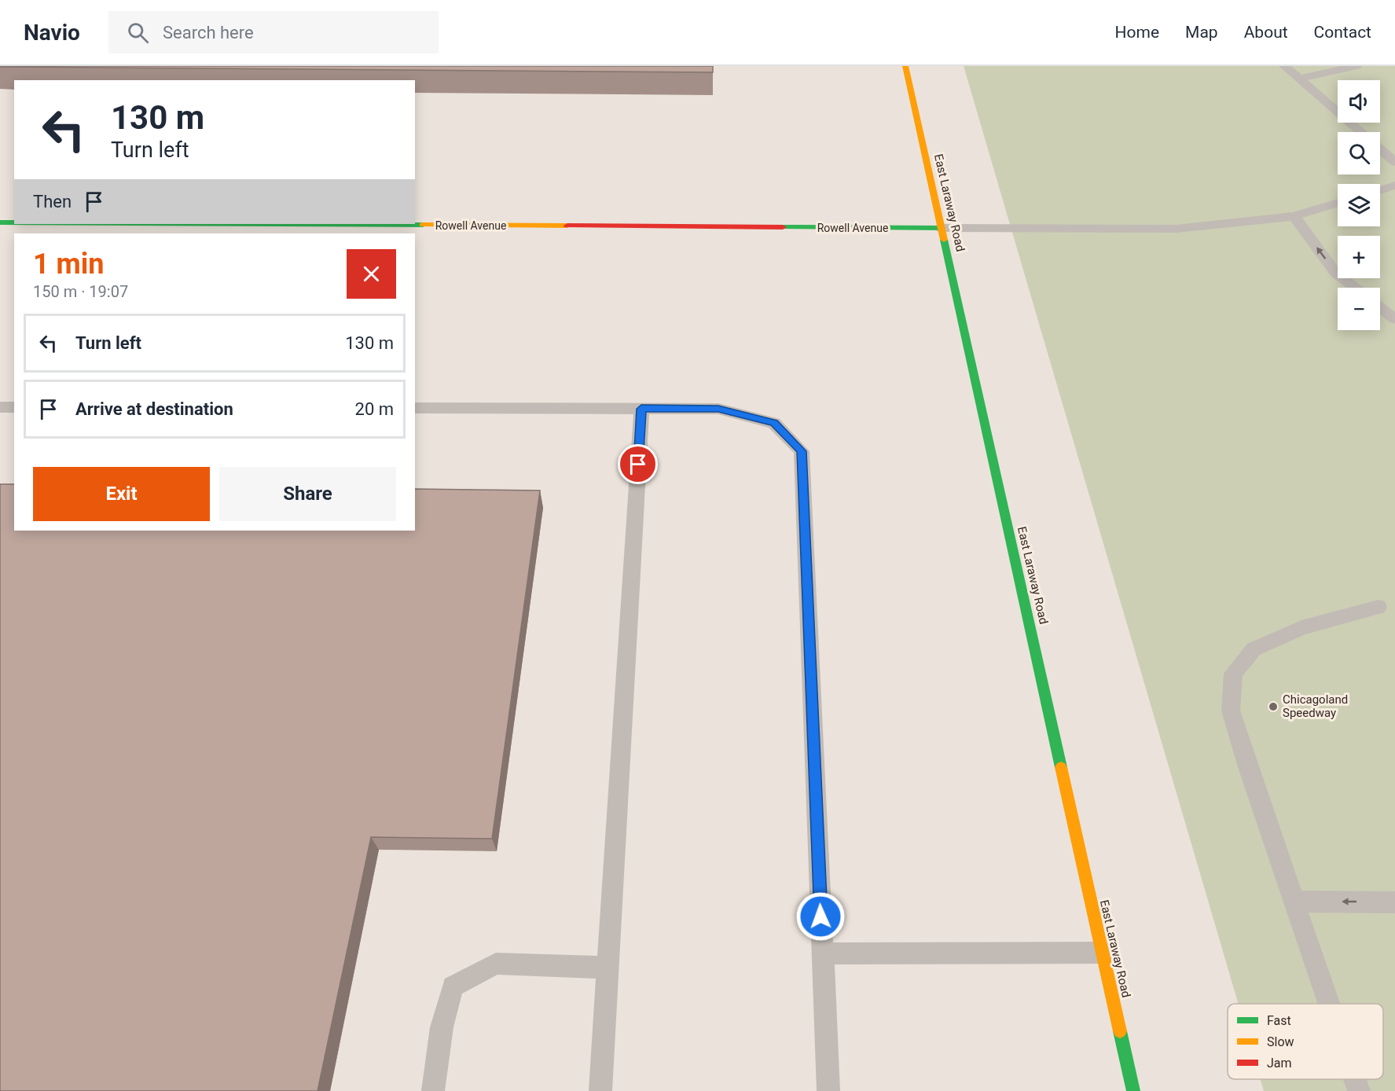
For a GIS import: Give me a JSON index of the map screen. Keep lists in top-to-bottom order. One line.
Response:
{"streets":{"street":["East Laraway Road","Rowell Avenue"]},"crossings":[["East Laraway Road","Rowell Avenue"]],"places":["Chicagoland Speedway"],"legend":["Fast","Slow","Jam"],"page":{"header":"Navio","search":"Search here","nav":["Home","Map","About","Contact"],"map_buttons":["+","−"],"turn":["130 m","Turn left"],"then":"Then","heading":["1 min","150 m · 19:07"],"list":[{"name":"Turn left","value":"130 m"},{"name":"Arrive at destination","value":"20 m"}],"buttons":["Exit","Share"]}}
